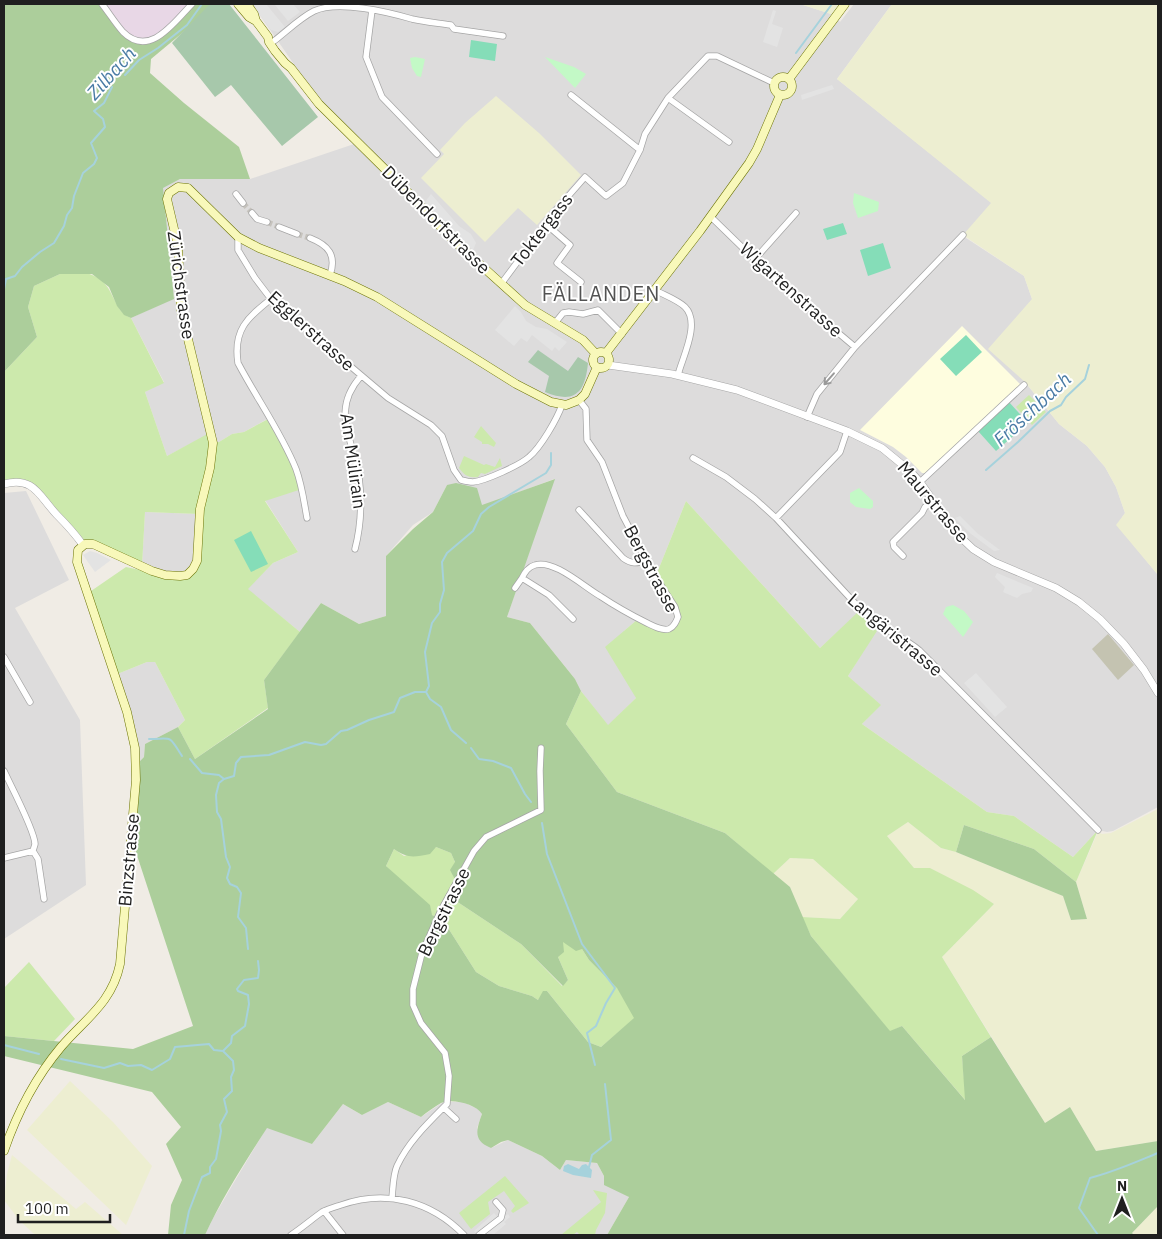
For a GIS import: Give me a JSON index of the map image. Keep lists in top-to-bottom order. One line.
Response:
{"streets":{"main road":["Dübendorfstrasse","Zürichstrasse","Binzstrasse"],"street":["Toktergass","Wigartenstrasse","Egglerstrasse","Am Mülirain","Maurstrasse","Bergstrasse","Langäristrasse"]},"crossings":[["Dübendorfstrasse","Toktergass"],["Dübendorfstrasse","Maurstrasse"],["Zürichstrasse","Egglerstrasse"],["Zürichstrasse","Binzstrasse"],["Wigartenstrasse","Maurstrasse"],["Egglerstrasse","Am Mülirain"]],"districts":["FÄLLANDEN"],"water":["Zilbach","Fröschbach"],"scale_bar":"100 m","north":"top"}
